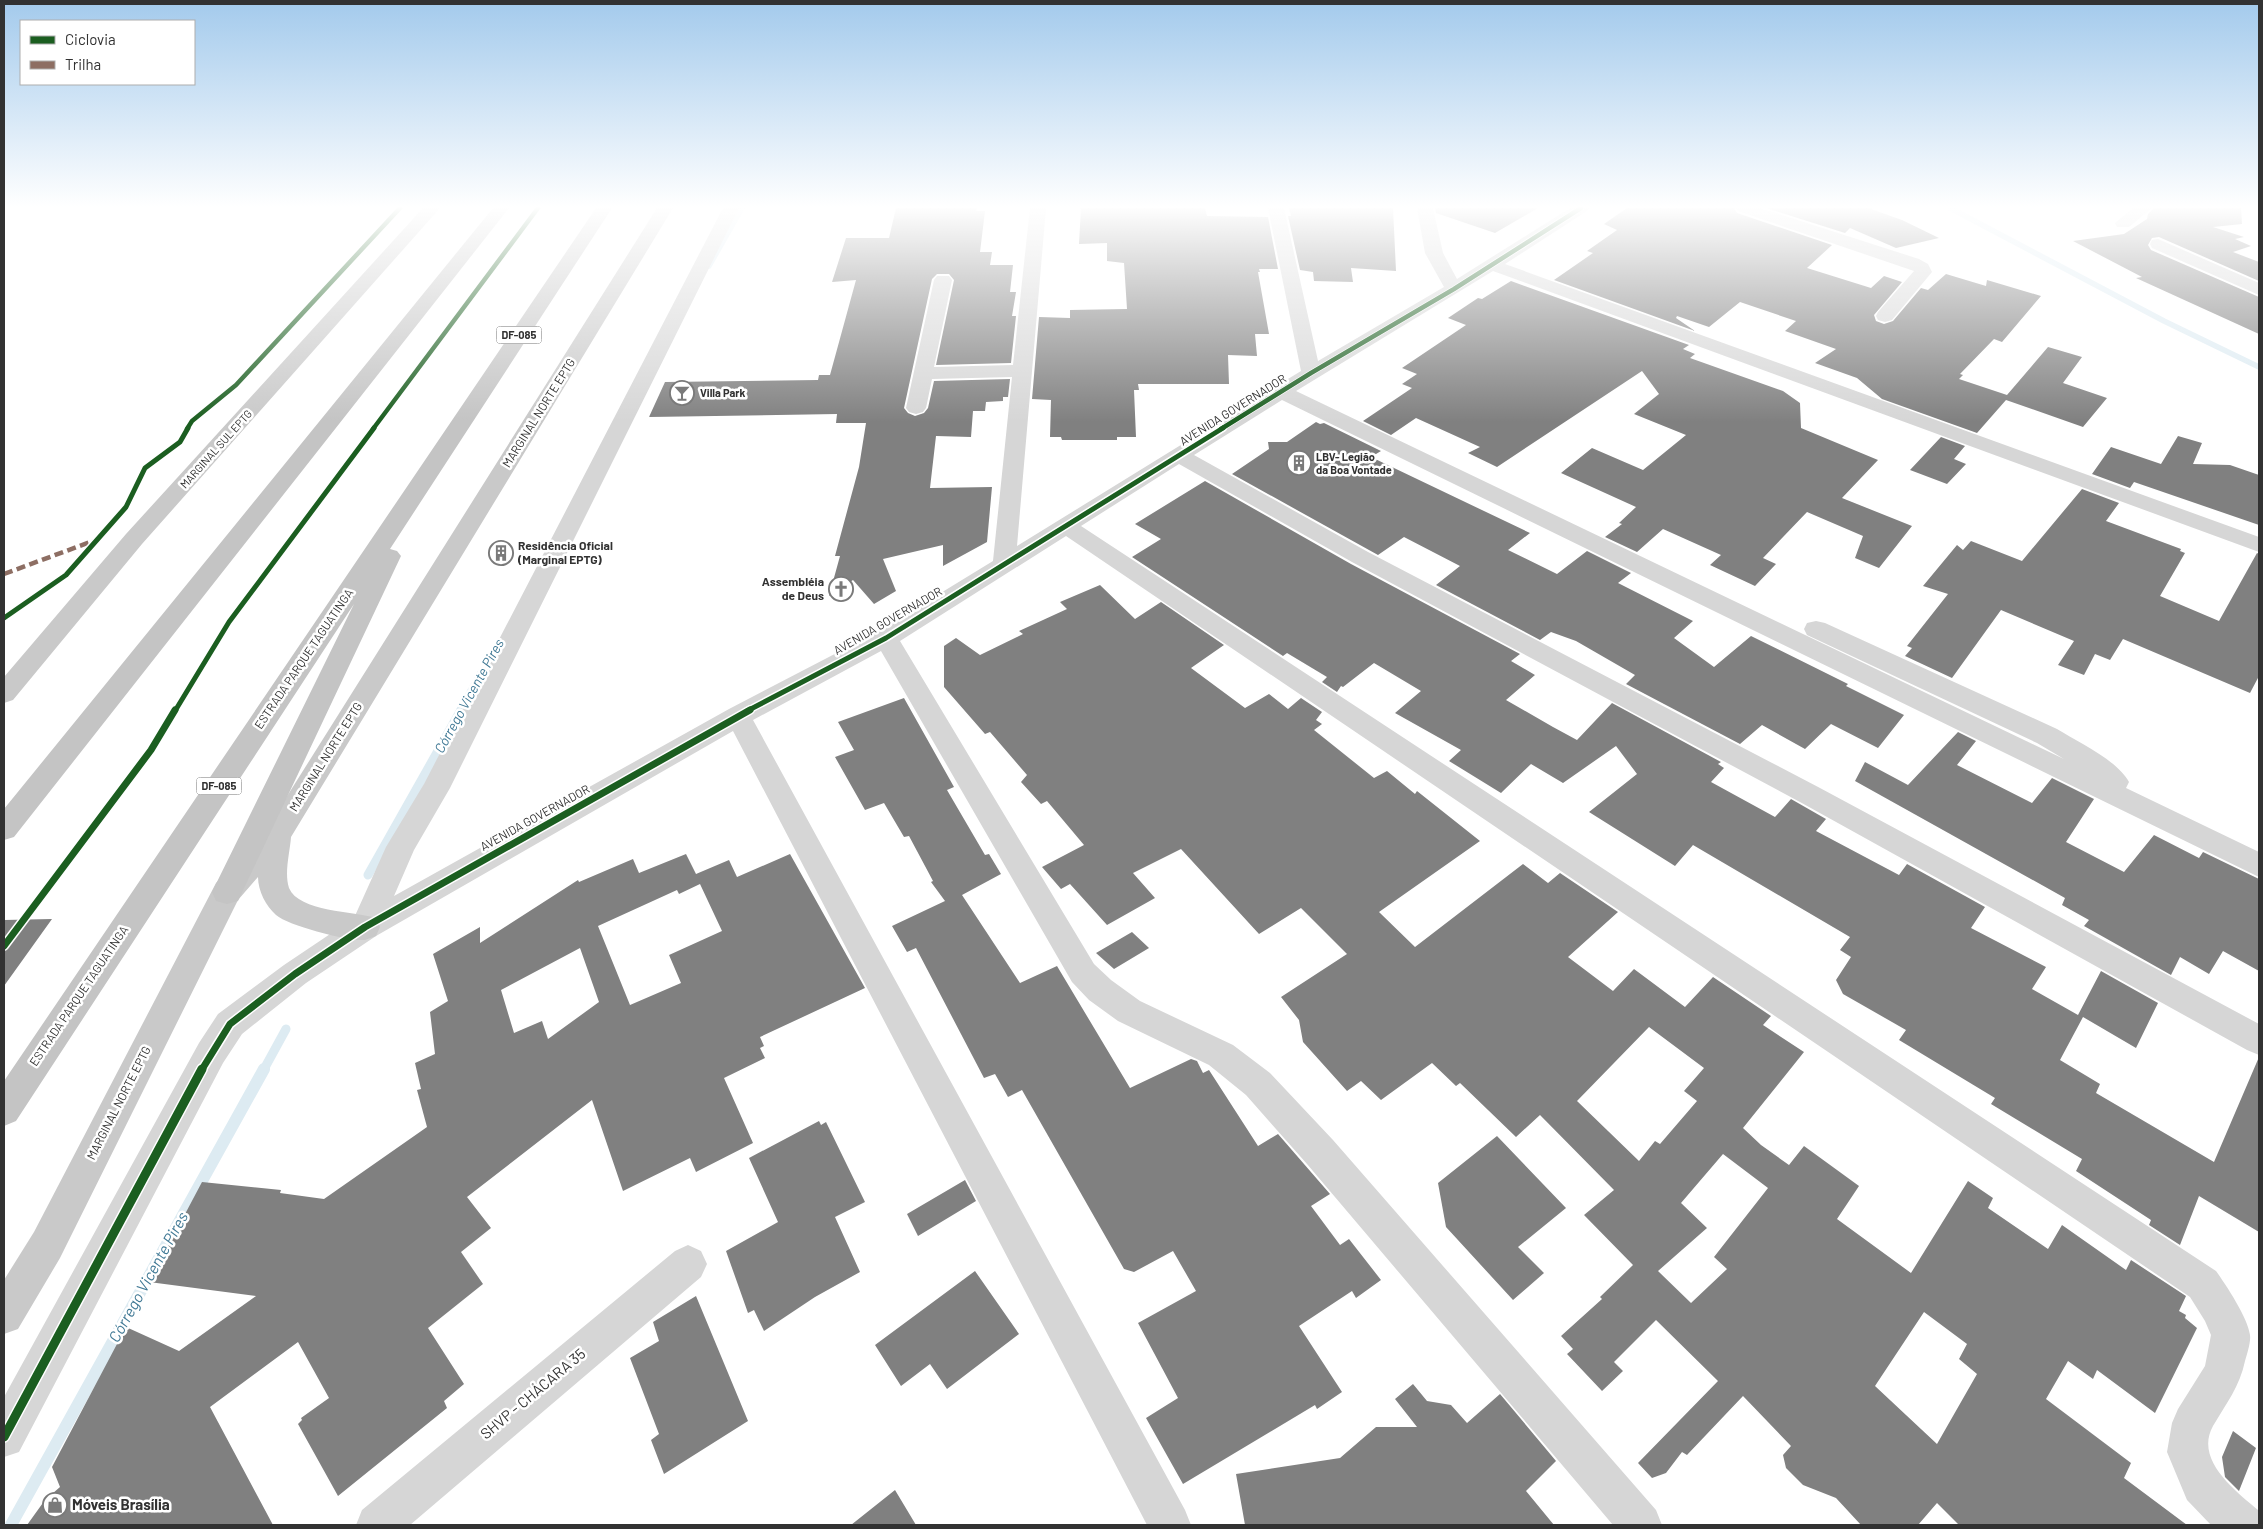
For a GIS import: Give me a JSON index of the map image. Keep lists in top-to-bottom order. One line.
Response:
{"streets":{"highway":["DF-085","ESTRADA PARQUE TAGUATINGA"],"main road":["MARGINAL NORTE EPTG","MARGINAL SUL EPTG"],"street":["AVENIDA GOVERNADOR","SHVP - CHÁCARA 35"]},"water":["Córrego Vicente Pires"],"places":{"bar":["Villa Park"],"building":["LBV- Legião da Boa Vontade","Residência Oficial (Marginal EPTG)"],"church":["Assembléia de Deus"],"shop":["Móveis Brasília"]},"legend":["Ciclovia","Trilha"]}
